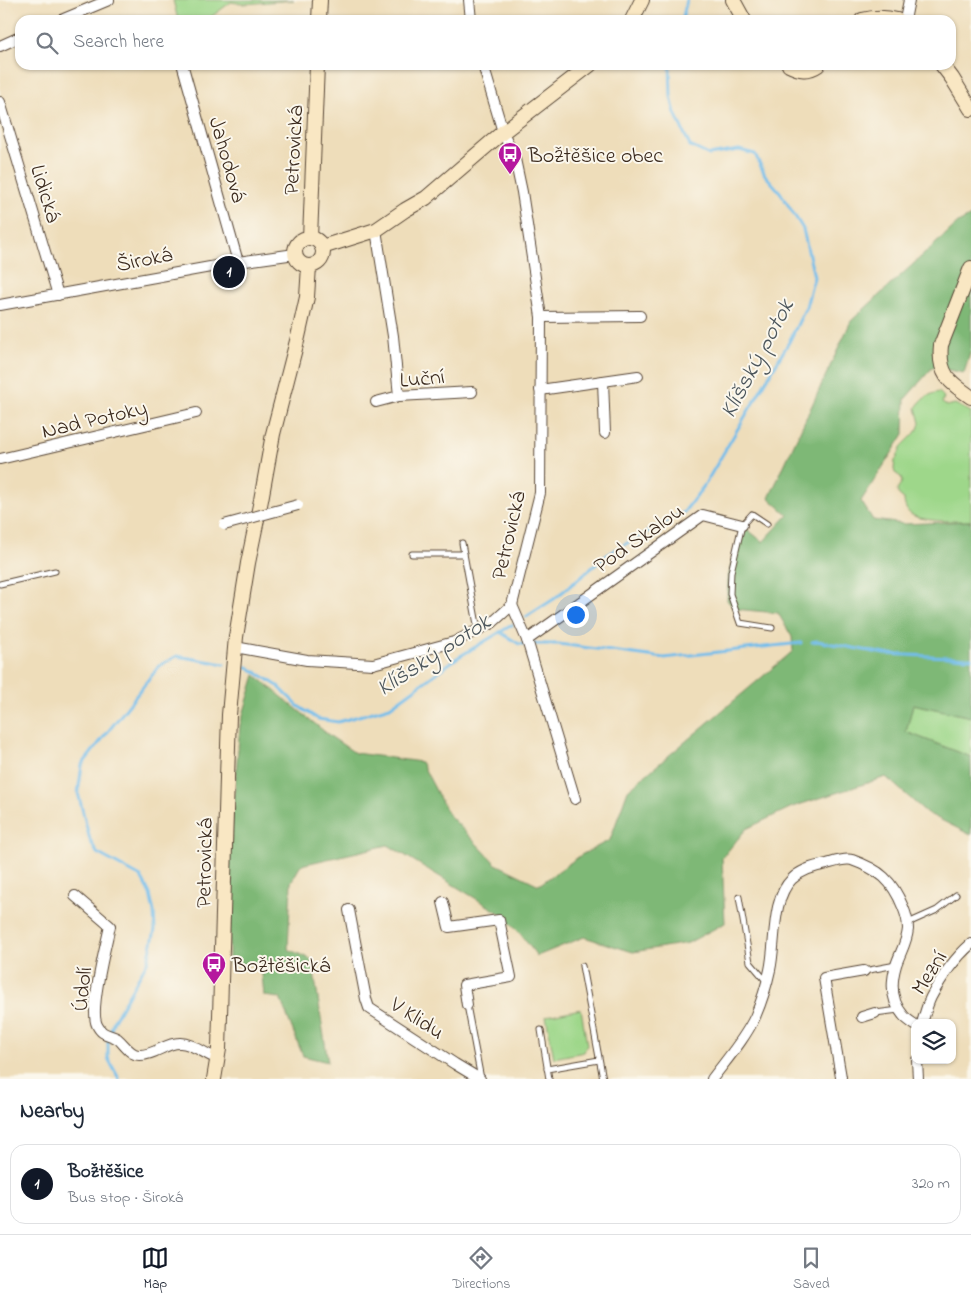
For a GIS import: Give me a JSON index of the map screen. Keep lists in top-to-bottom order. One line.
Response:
{"streets":{"main road":["Petrovická"],"street":["Jahodová","Lidická","Široká","Luční","Nad Potoky","Pod Skalou","Mezní","Údolí","V Klidu"]},"crossings":[["Petrovická","Široká"],["Petrovická","Údolí"],["Jahodová","Široká"],["Lidická","Široká"]],"water":["Klíšský potok"],"places":{"bus stop":["Božtěšice obec","Božtěšická"]},"page":{"search":"Search here","pins":"1","heading":"Nearby","list":[{"mark":"1","name":"Božtěšice","note":"Bus stop · Široká","value":"320 m"}],"nav":["Map","Directions","Saved"]}}
